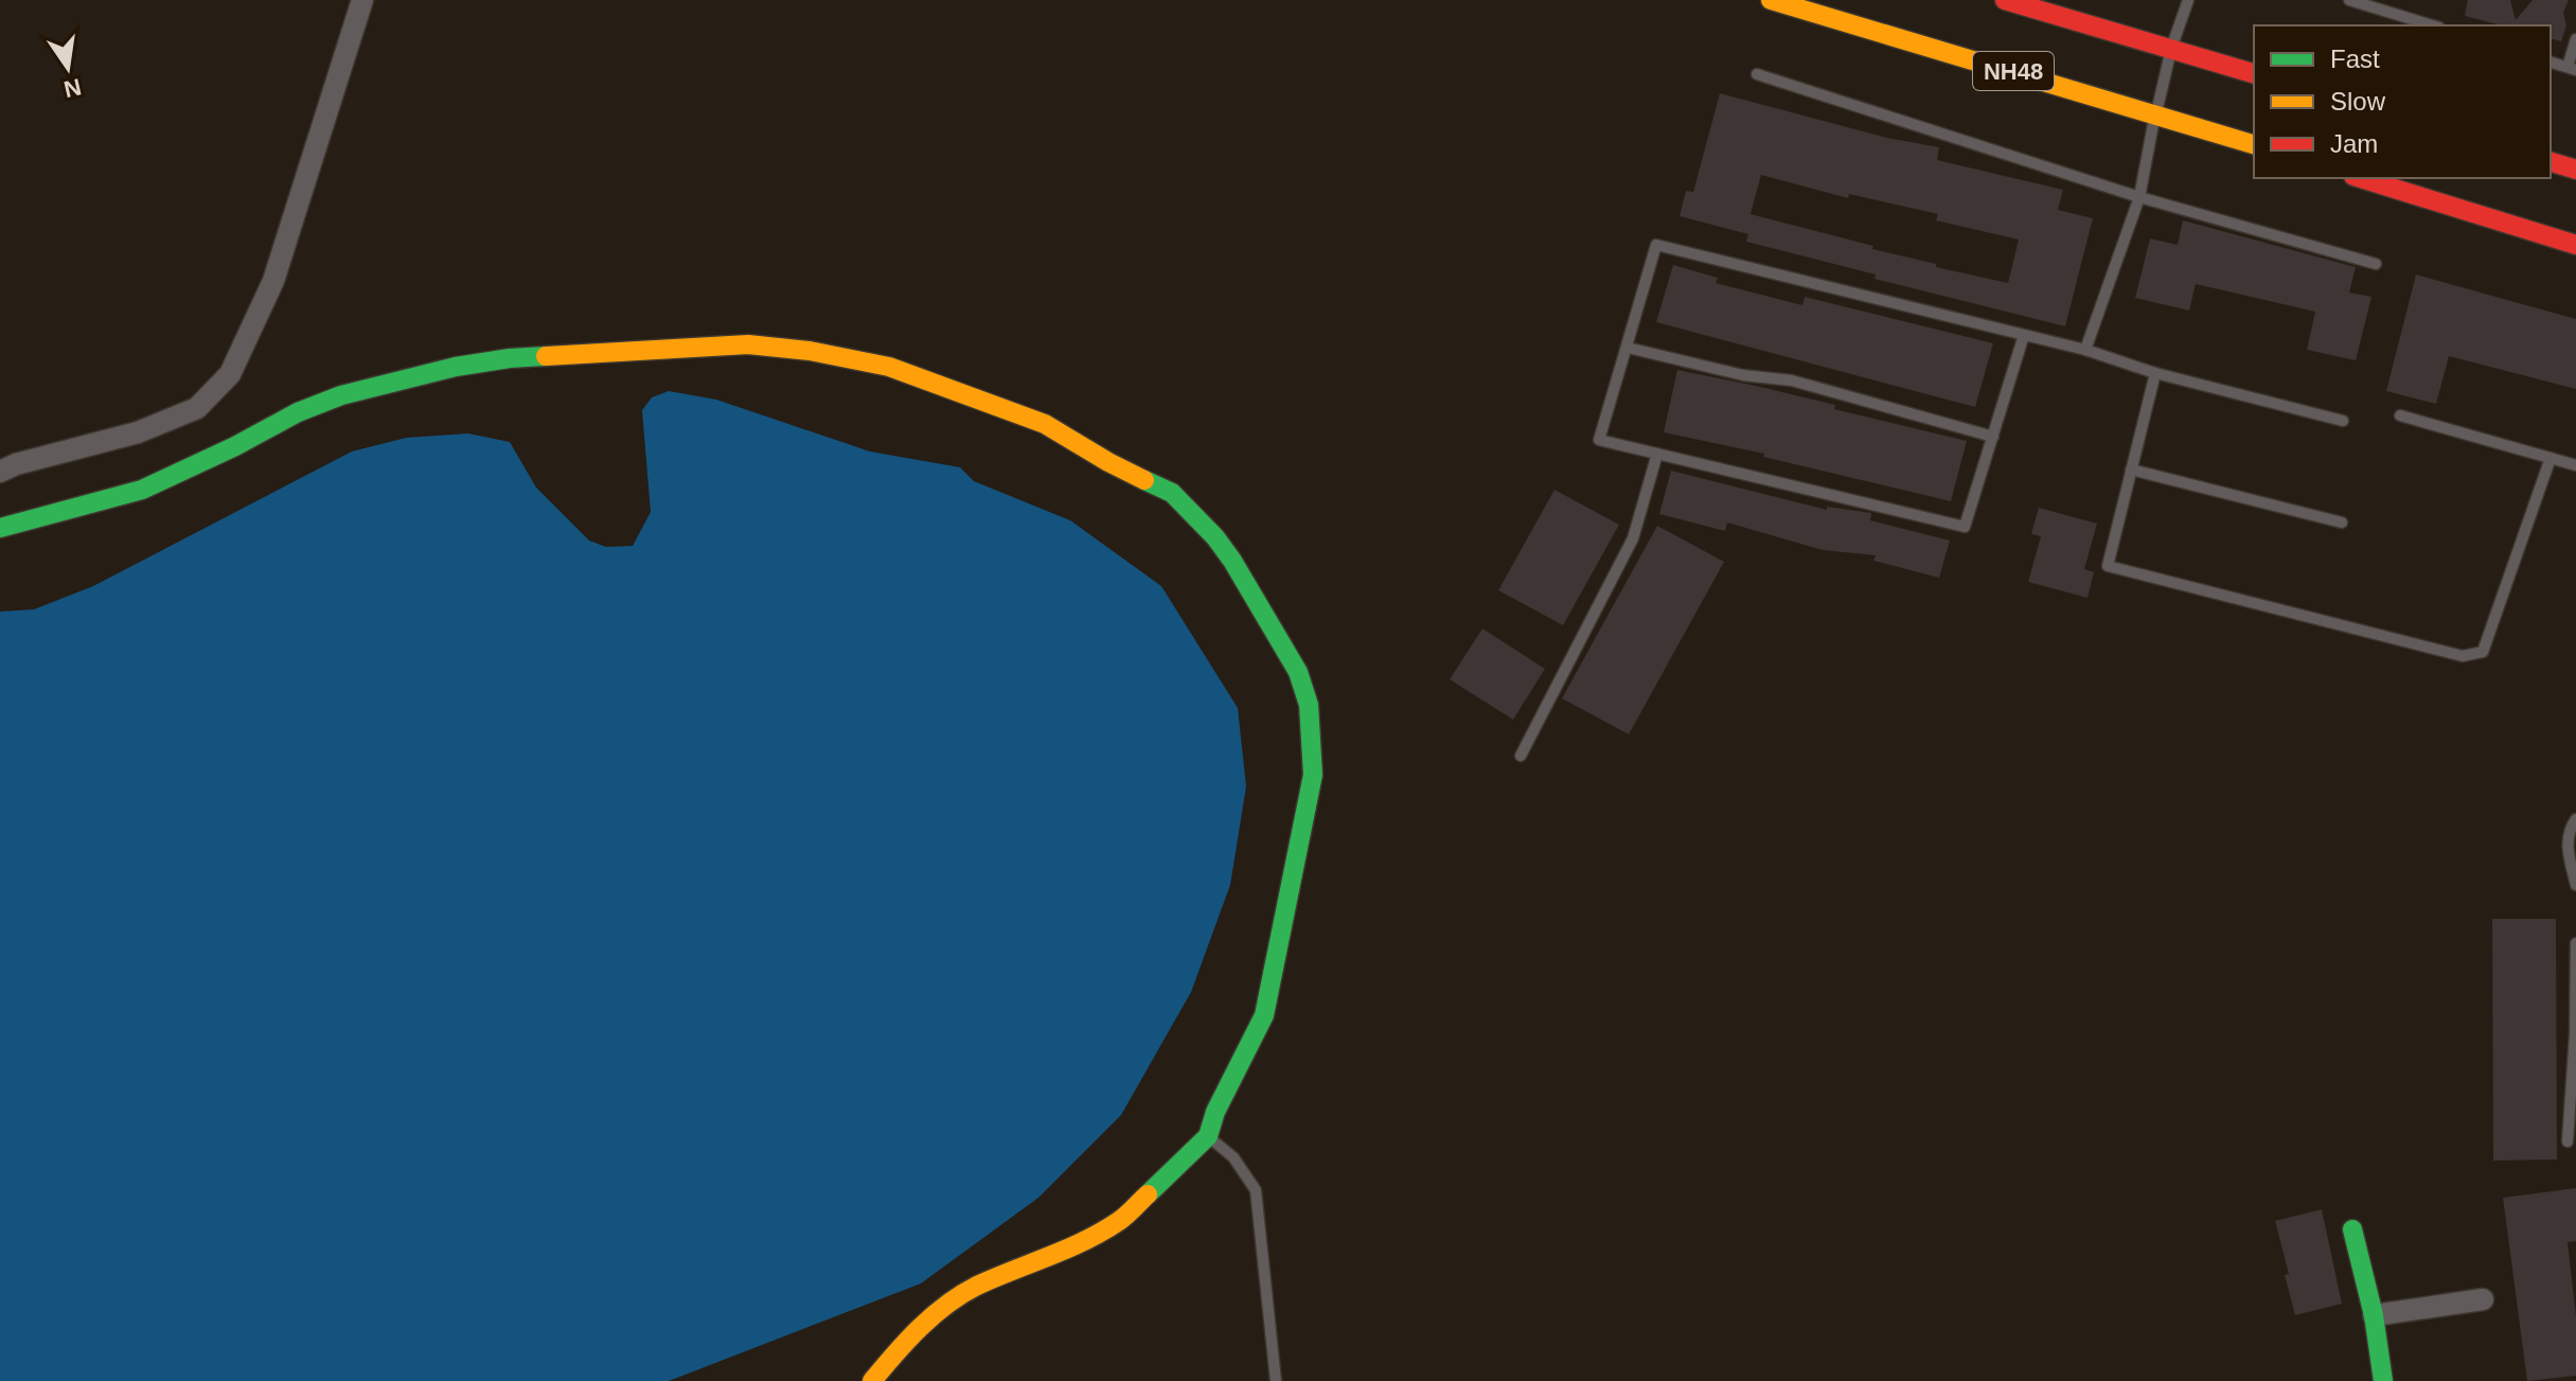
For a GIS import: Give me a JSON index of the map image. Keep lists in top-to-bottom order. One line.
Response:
{"streets":{"main road":["NH48"]},"legend":["Fast","Slow","Jam"],"north":"bottom"}
